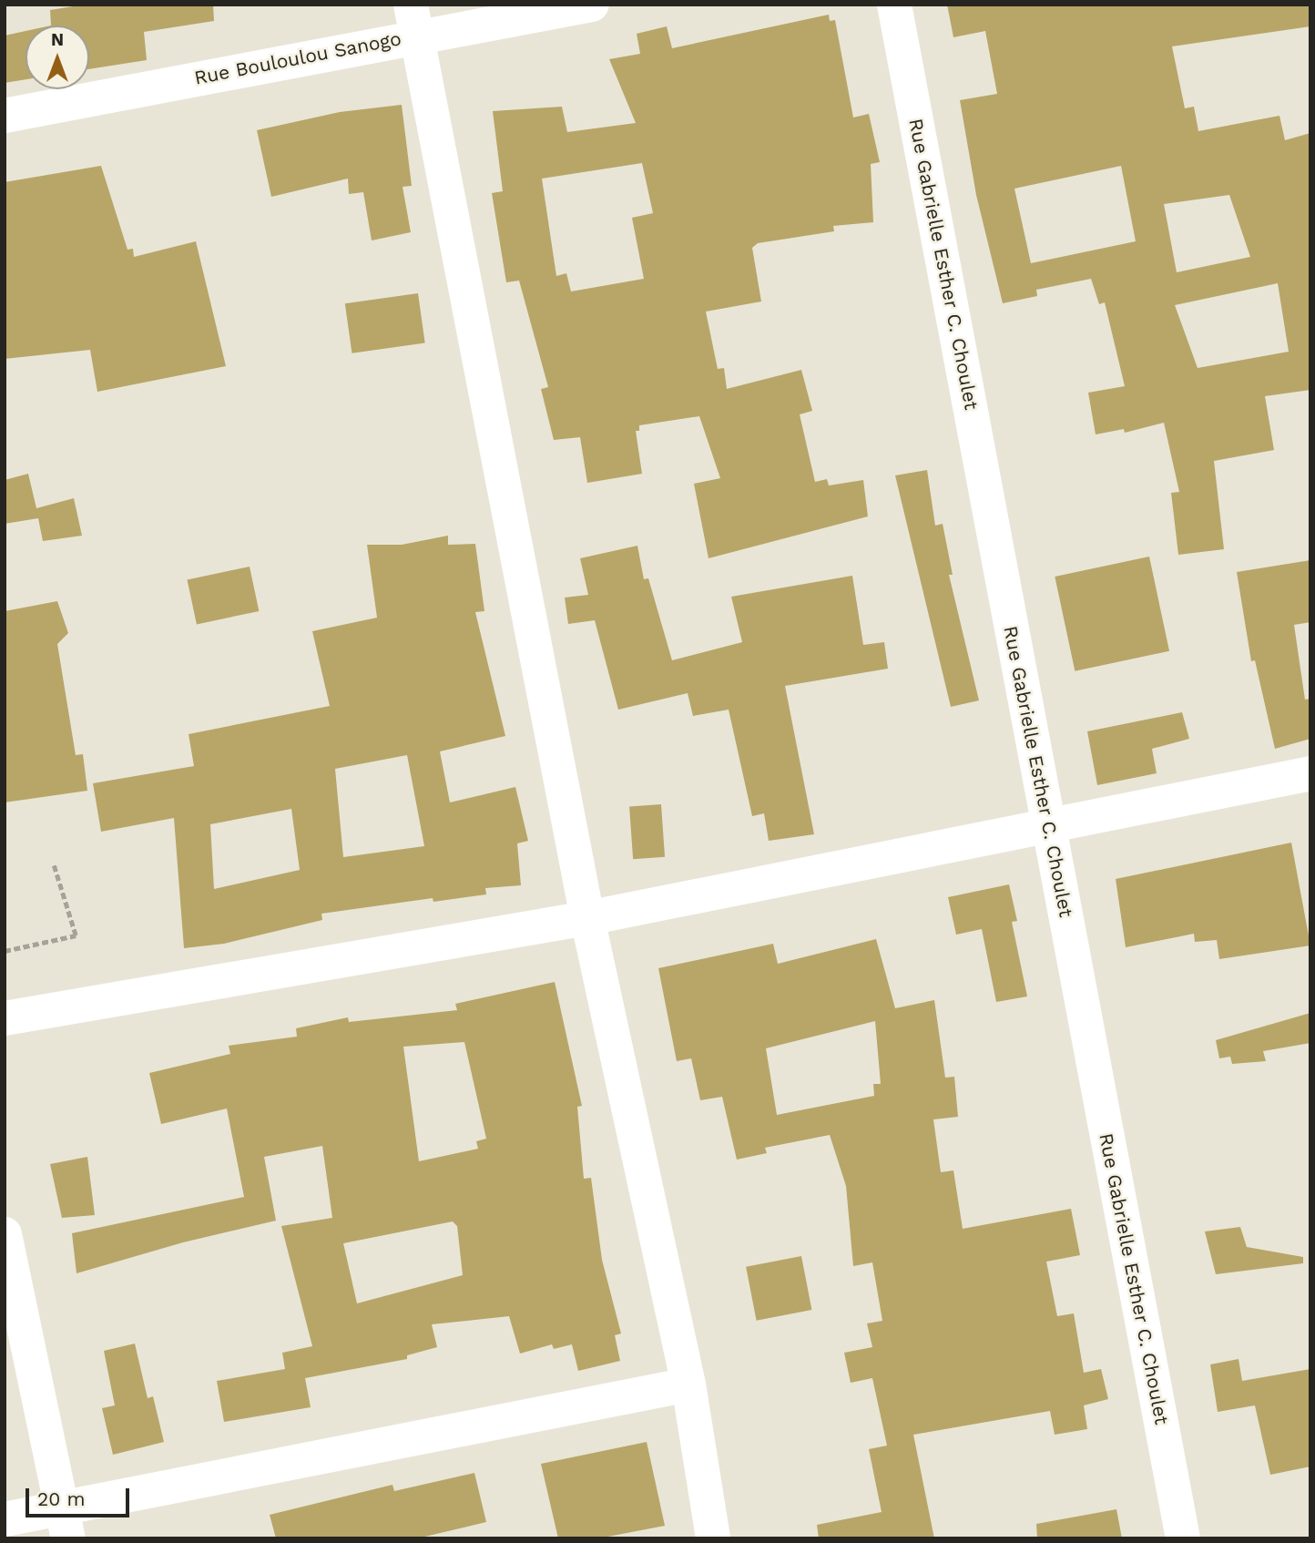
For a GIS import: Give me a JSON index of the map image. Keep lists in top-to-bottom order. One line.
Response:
{"streets":{"street":["Rue Bouloulou Sanogo","Rue Gabrielle Esther C. Choulet"]},"scale_bar":"20 m","north":"top"}
